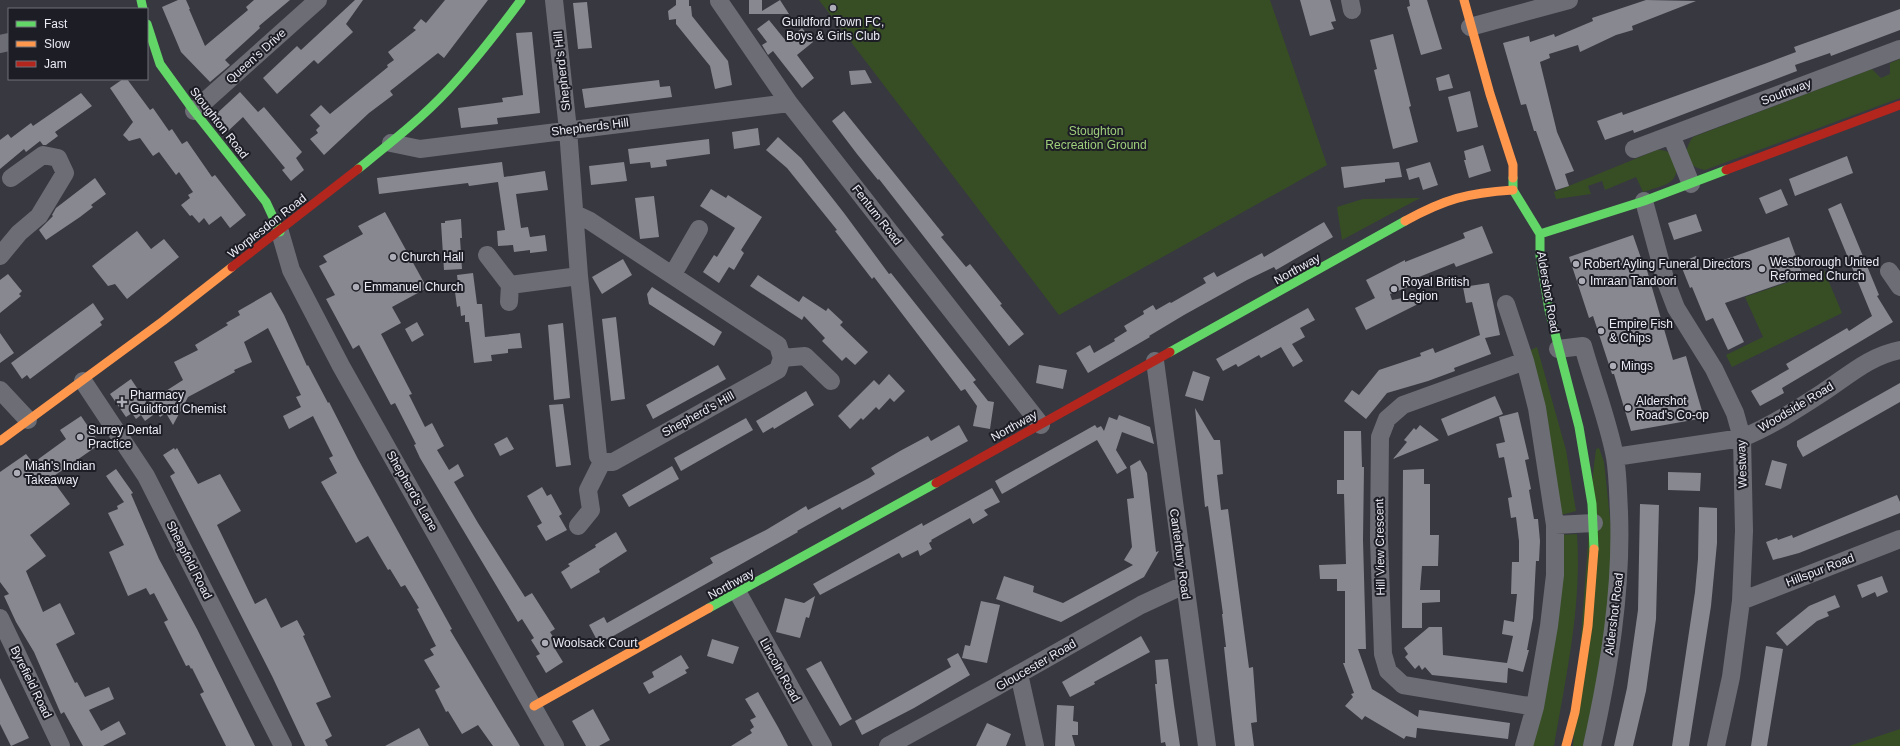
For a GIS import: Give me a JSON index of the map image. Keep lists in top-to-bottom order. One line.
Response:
{"streets":{"street":["Queen's Drive","Shepherd's Hill","Southway","Stoughton Road","Shepherds Hill","Fentum Road","Worplesdon Road","Northway","Aldershot Road","Woodside Road","Westway","Shepherd's Lane","Hill View Crescent","Canterbury Road","Sheepfold Road","Hillspur Road","Gloucester Road","Lincoln Road","Byrefield Road"]},"crossings":[["Queen's Drive","Stoughton Road"],["Shepherd's Hill","Shepherds Hill"],["Stoughton Road","Worplesdon Road"],["Stoughton Road","Shepherd's Lane"],["Shepherds Hill","Fentum Road"],["Shepherds Hill","Worplesdon Road"],["Fentum Road","Northway"],["Worplesdon Road","Shepherd's Lane"],["Worplesdon Road","Sheepfold Road"],["Northway","Aldershot Road"],["Northway","Shepherd's Lane"],["Northway","Canterbury Road"],["Northway","Lincoln Road"],["Aldershot Road","Woodside Road"],["Woodside Road","Westway"],["Westway","Hillspur Road"],["Canterbury Road","Gloucester Road"]],"parks":["Stoughton Recreation Ground"],"places":{"other":["Guildford Town FC, Boys & Girls Club","Church Hall","Robert Ayling Funeral Directors","Westborough United Reformed Church","Imraan Tandoori","Emmanuel Church","Royal British Legion","Empire Fish & Chips","Mings","Aldershot Road's Co-op","Surrey Dental Practice","Miah's Indian Takeaway","Woolsack Court"],"health":["Pharmacy Guildford Chemist"]},"legend":["Fast","Slow","Jam"]}
